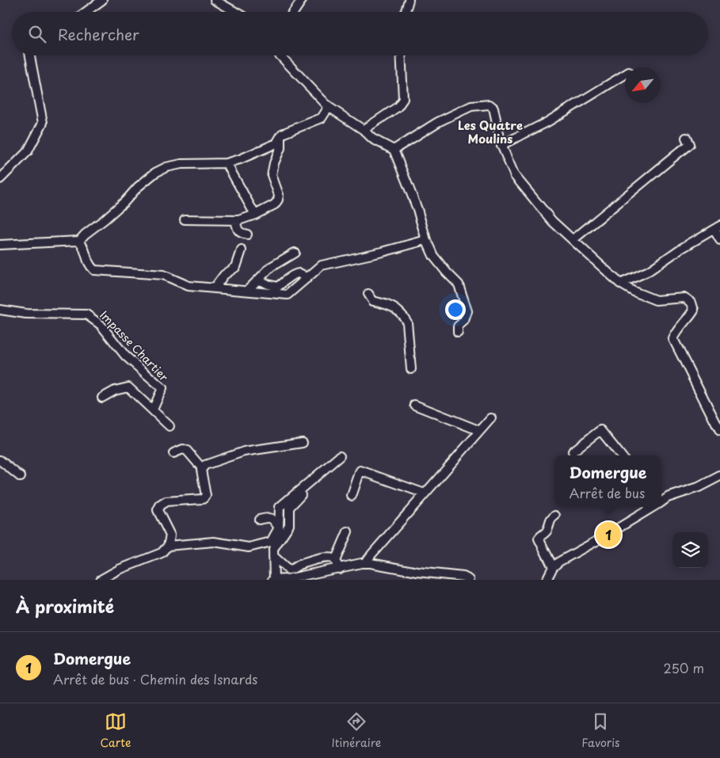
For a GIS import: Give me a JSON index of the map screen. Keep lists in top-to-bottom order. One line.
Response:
{"streets":{"street":["Impasse Chartier"]},"districts":["Les Quatre Moulins"],"north":"bottom left","page":{"search":"Rechercher","popup":["Domergue","Arrêt de bus"],"pins":"1","heading":"À proximité","list":[{"mark":"1","name":"Domergue","note":"Arrêt de bus · Chemin des Isnards","value":"250 m"}],"nav":["Carte","Itinéraire","Favoris"]}}
